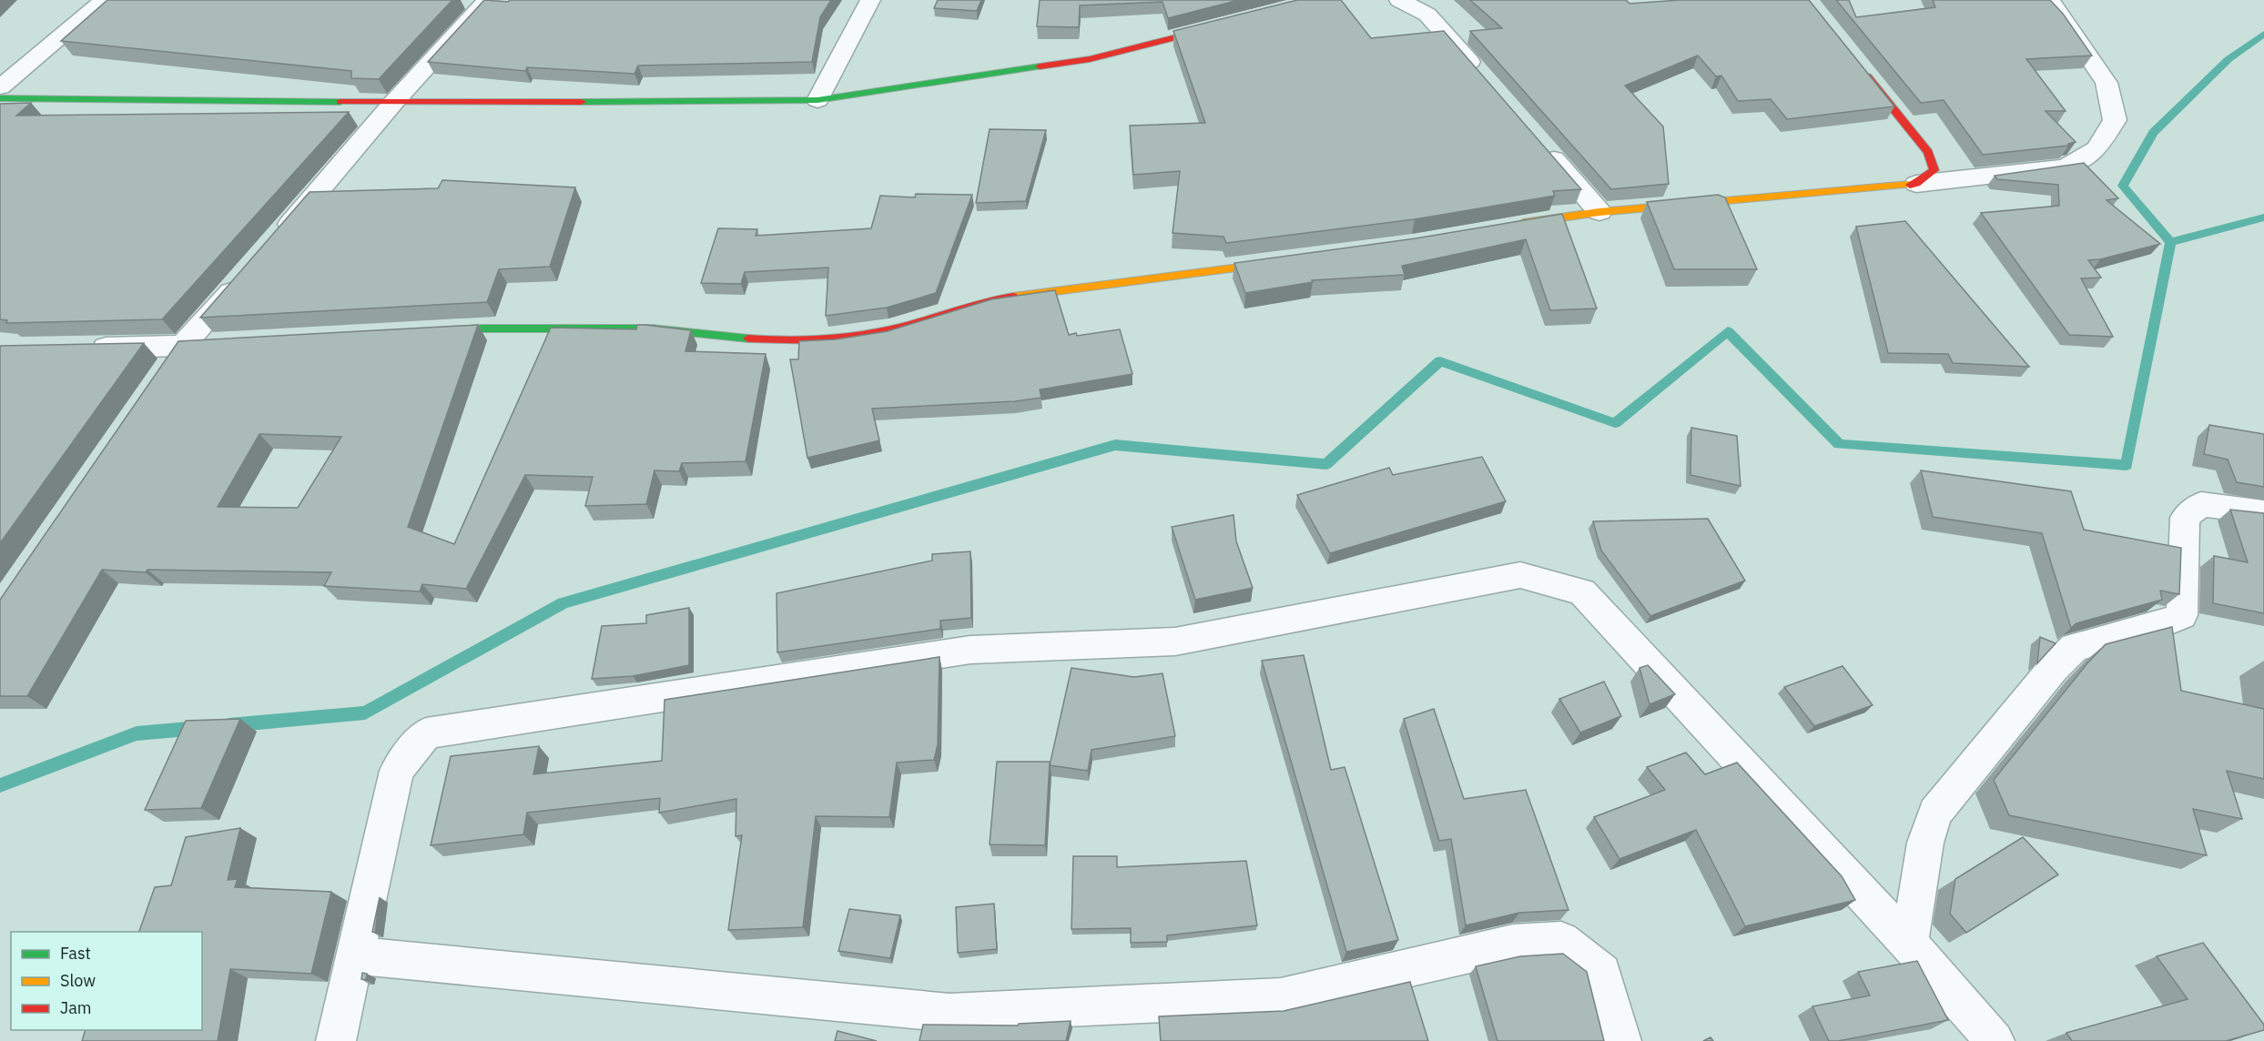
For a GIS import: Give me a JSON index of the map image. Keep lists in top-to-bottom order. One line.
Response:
{"legend":["Fast","Slow","Jam"]}
